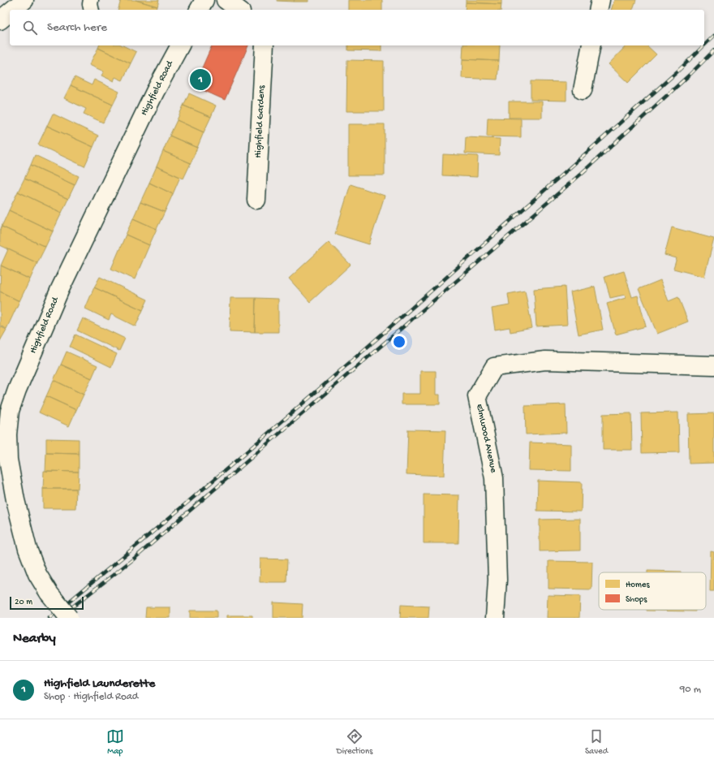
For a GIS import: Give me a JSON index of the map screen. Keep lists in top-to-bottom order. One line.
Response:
{"streets":{"street":["Highfield Road","Highfield Gardens","Elmwood Avenue"]},"legend":["Homes","Shops"],"scale_bar":"20 m","page":{"search":"Search here","pins":"1","scale":"20 m","heading":"Nearby","list":[{"mark":"1","name":"Highfield Launderette","note":"Shop · Highfield Road","value":"90 m"}],"nav":["Map","Directions","Saved"]}}
